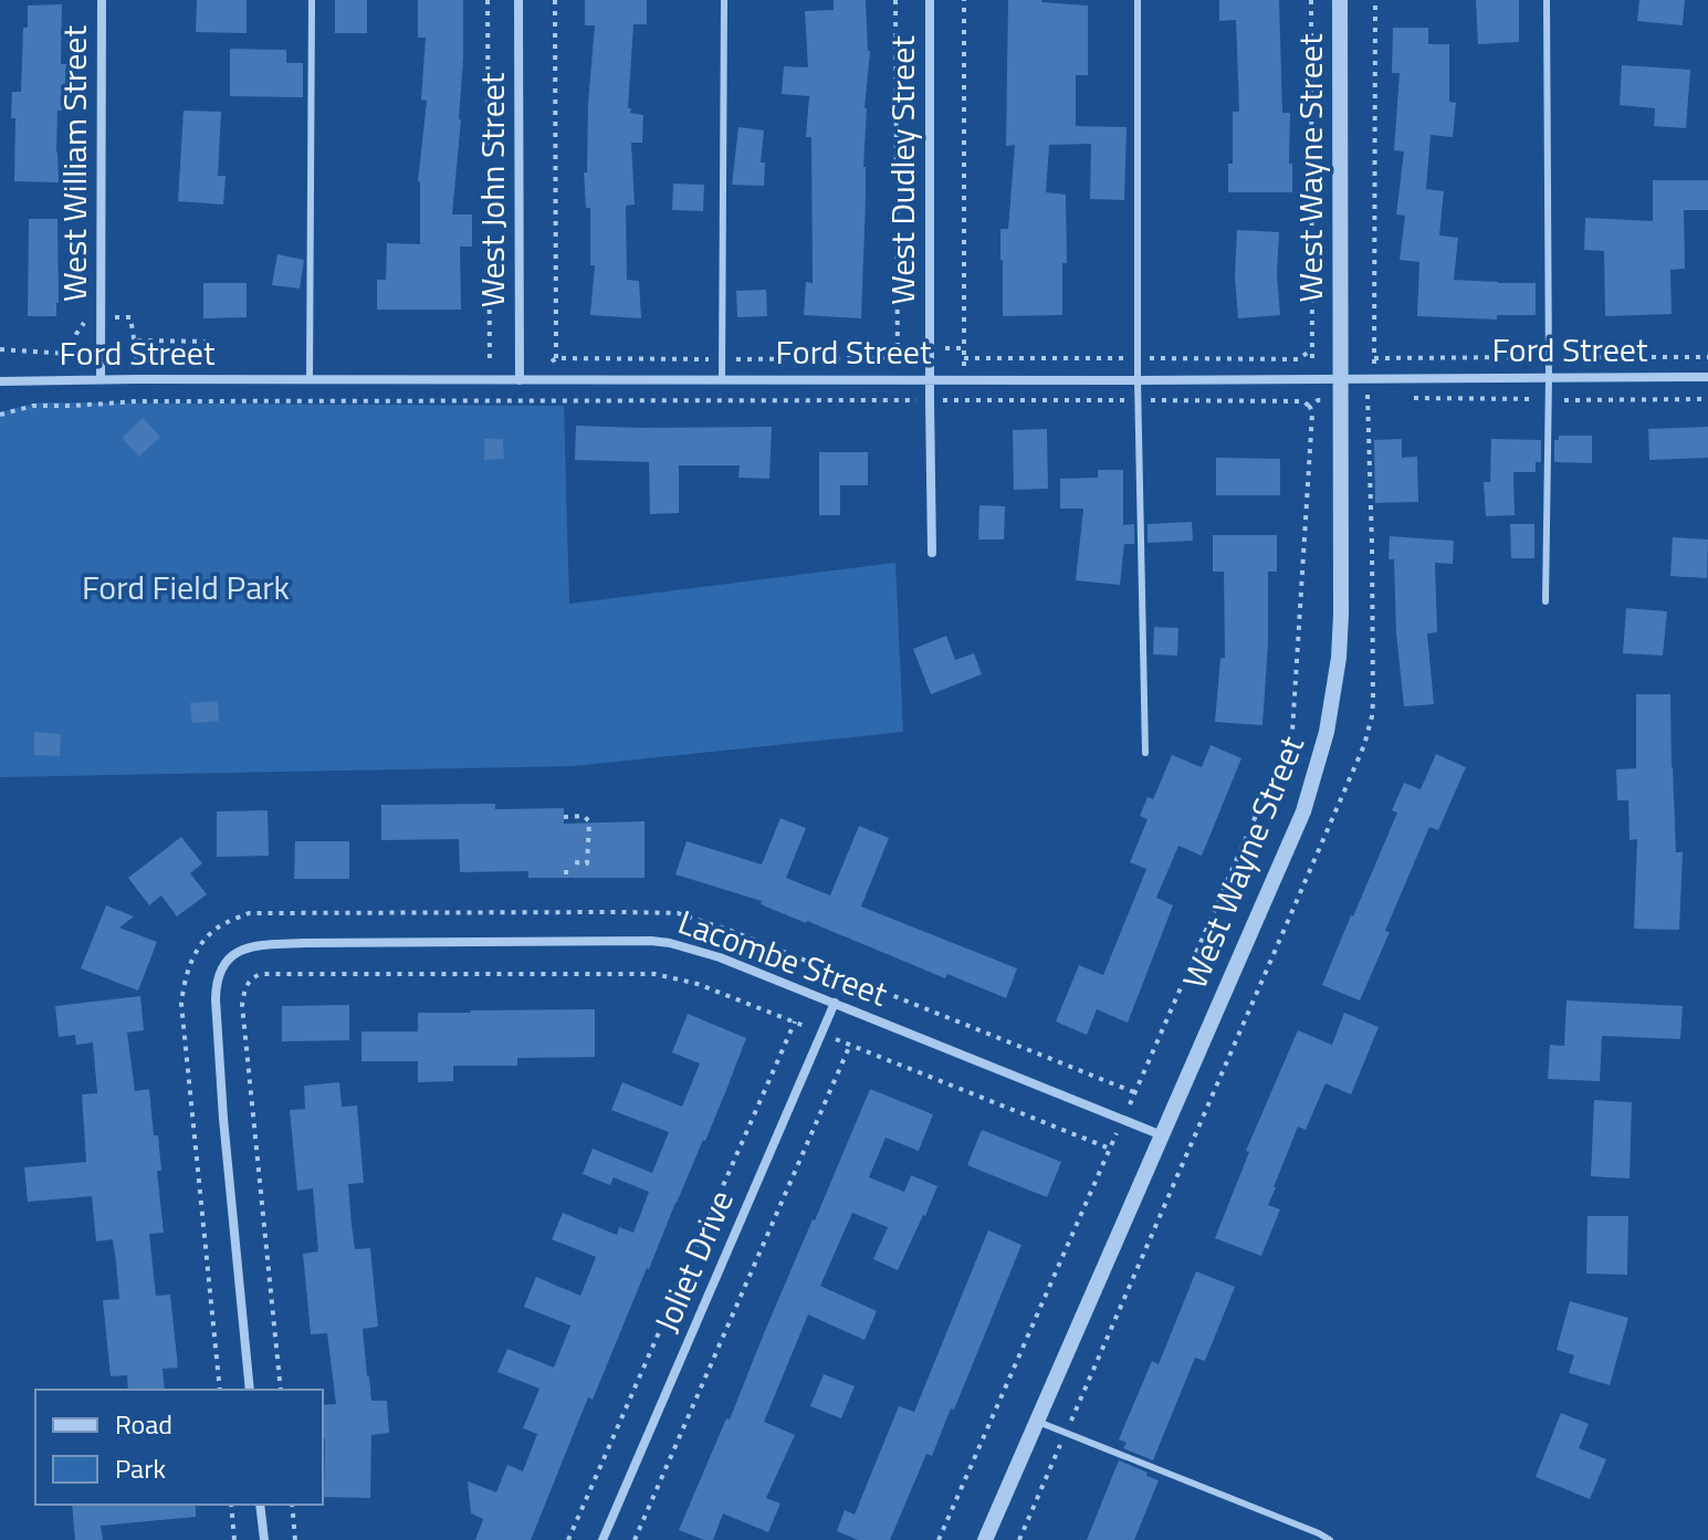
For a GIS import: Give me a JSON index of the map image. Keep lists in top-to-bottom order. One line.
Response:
{"streets":{"street":["West William Street","West Wayne Street","West Dudley Street","West John Street","Ford Street","Lacombe Street","Joliet Drive"]},"crossings":[["West William Street","Ford Street"],["West Wayne Street","Ford Street"],["West Wayne Street","Lacombe Street"],["West Dudley Street","Ford Street"],["West John Street","Ford Street"],["Lacombe Street","Joliet Drive"]],"parks":["Ford Field Park"],"legend":["Road","Park"]}
